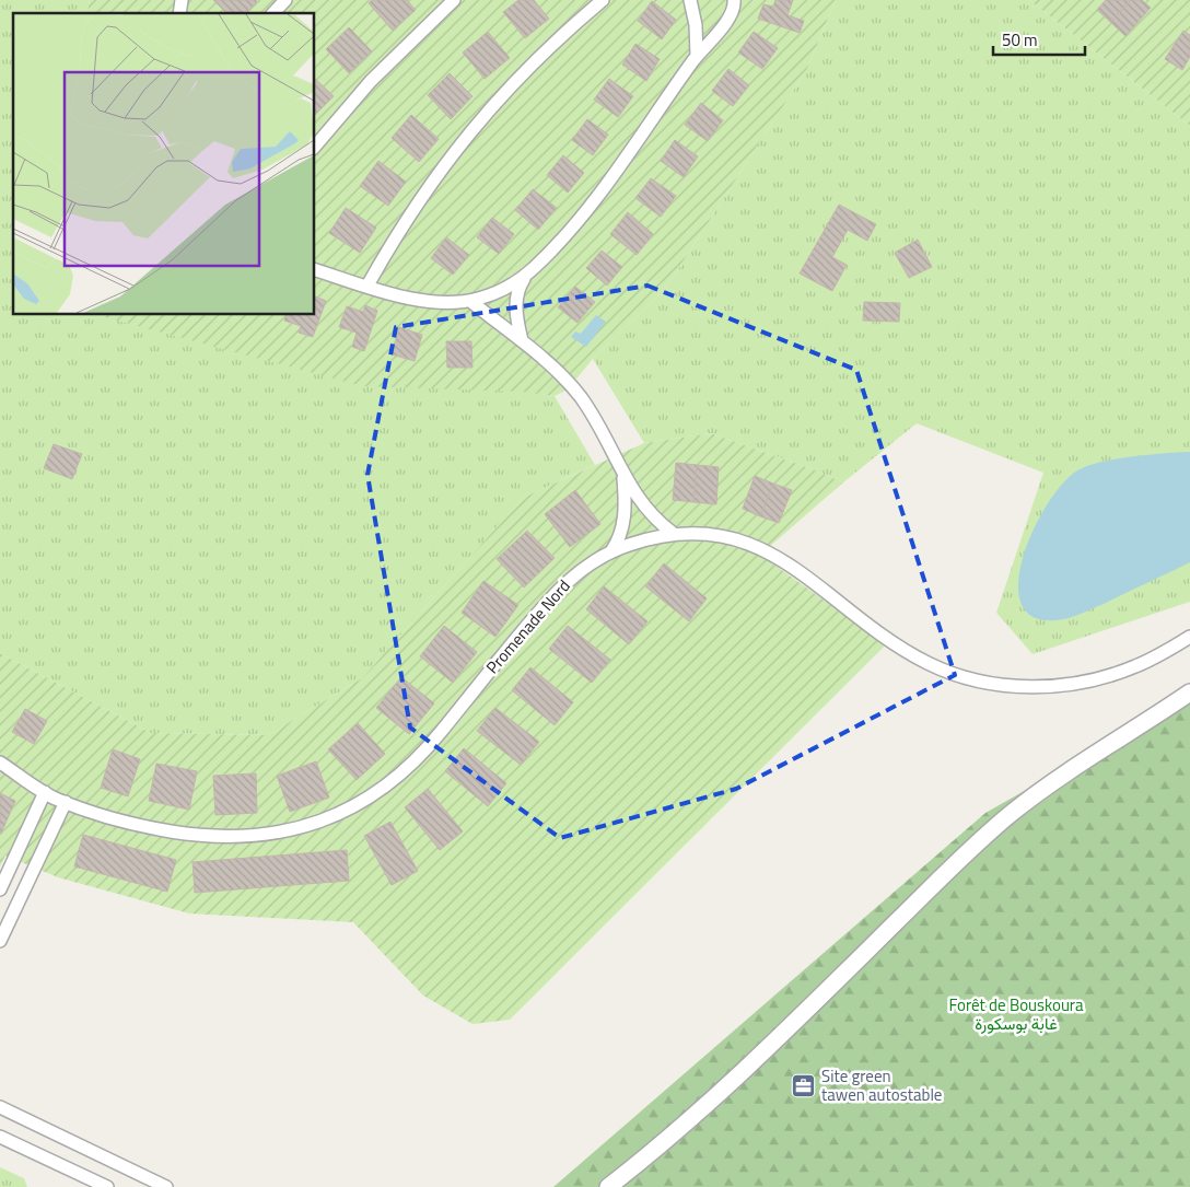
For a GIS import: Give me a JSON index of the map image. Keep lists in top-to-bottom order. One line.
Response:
{"streets":{"street":["Promenade Nord"]},"parks":["Forêt de Bouskoura غابة بوسكورة"],"places":{"office":["Site green tawen autostable"]},"scale_bar":"50 m"}
